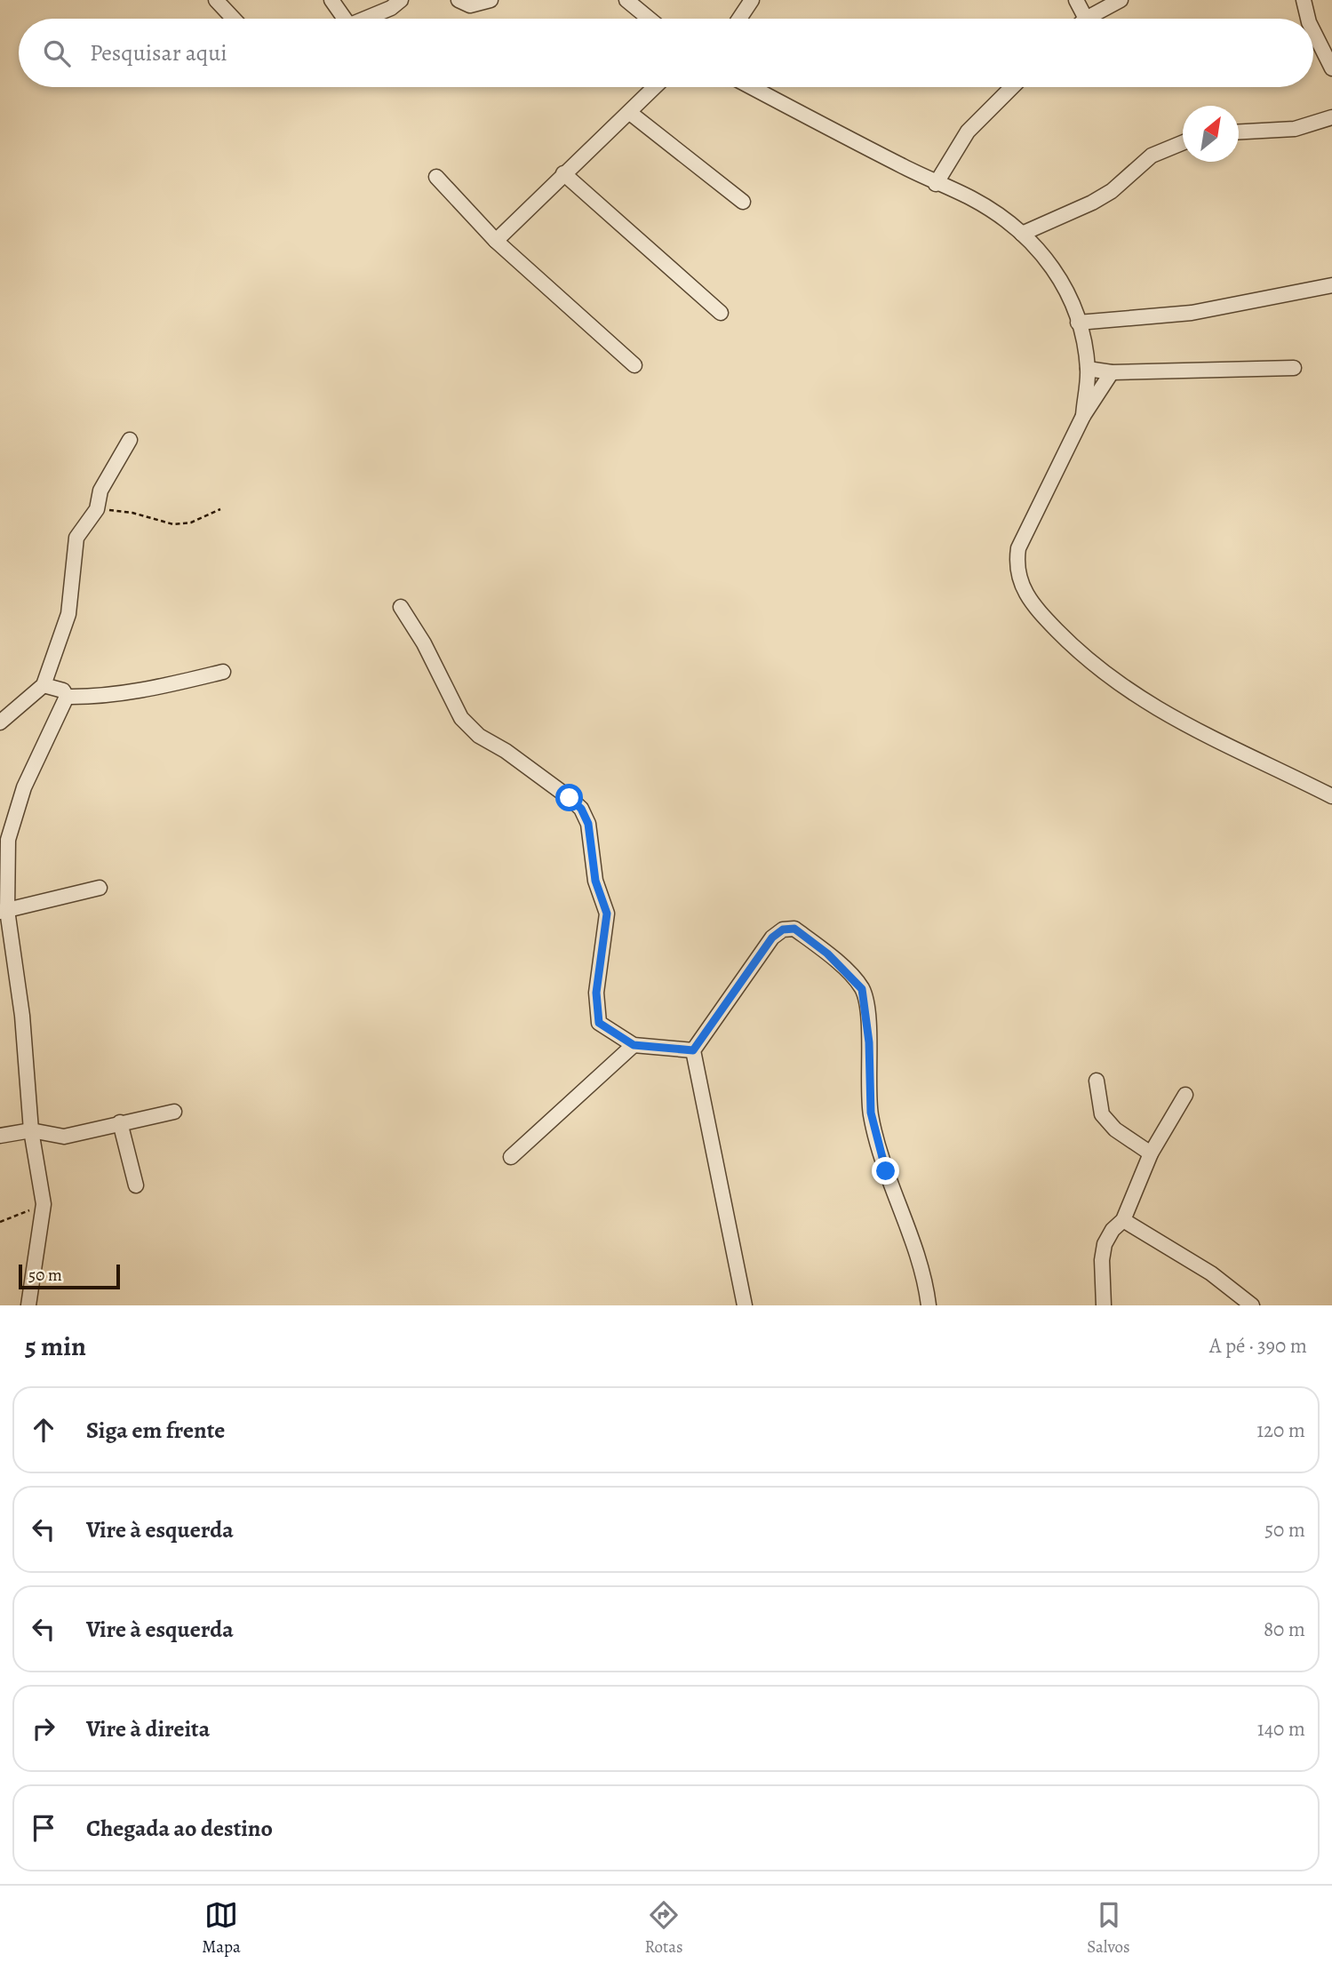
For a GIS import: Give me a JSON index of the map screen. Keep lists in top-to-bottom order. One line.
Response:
{"scale_bar":"50 m","north":"top right","page":{"search":"Pesquisar aqui","scale":"50 m","heading":["5 min","A pé · 390 m"],"list":[["Siga em frente","120 m"],["Vire à esquerda","50 m"],["Vire à esquerda","80 m"],["Vire à direita","140 m"],"Chegada ao destino"],"nav":["Mapa","Rotas","Salvos"]}}
